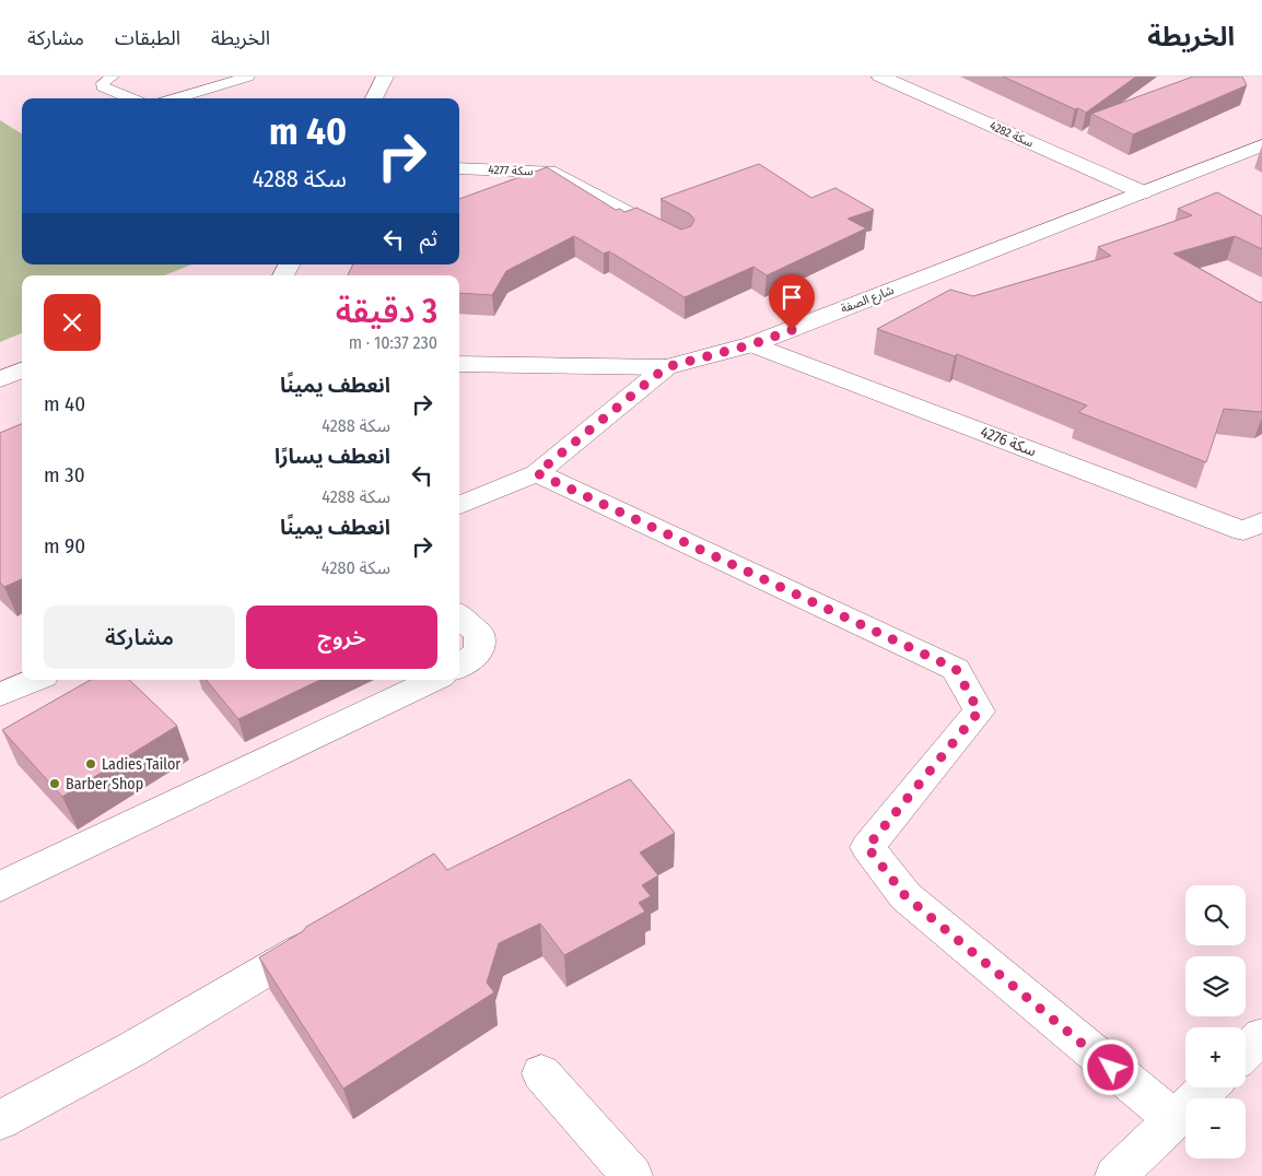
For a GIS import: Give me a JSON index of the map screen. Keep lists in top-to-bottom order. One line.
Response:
{"streets":{"street":["سكة 4282","سكة 4277","شارع الصفة","سكة 4276"]},"crossings":[["سكة 4282","شارع الصفة"],["شارع الصفة","سكة 4276"]],"places":["Ladies Tailor","Barber Shop"],"page":{"header":"الخريطة","nav":["الخريطة","الطبقات","مشاركة"],"turn":["40 m","سكة 4288"],"then":"ثم","heading":["3 دقيقة","230 m · 10:37"],"list":[{"name":"انعطف يمينًا","note":"سكة 4288","value":"40 m"},{"name":"انعطف يسارًا","note":"سكة 4288","value":"30 m"},{"name":"انعطف يمينًا","note":"سكة 4280","value":"90 m"}],"buttons":["خروج","مشاركة"],"map_buttons":["+","−"]}}
